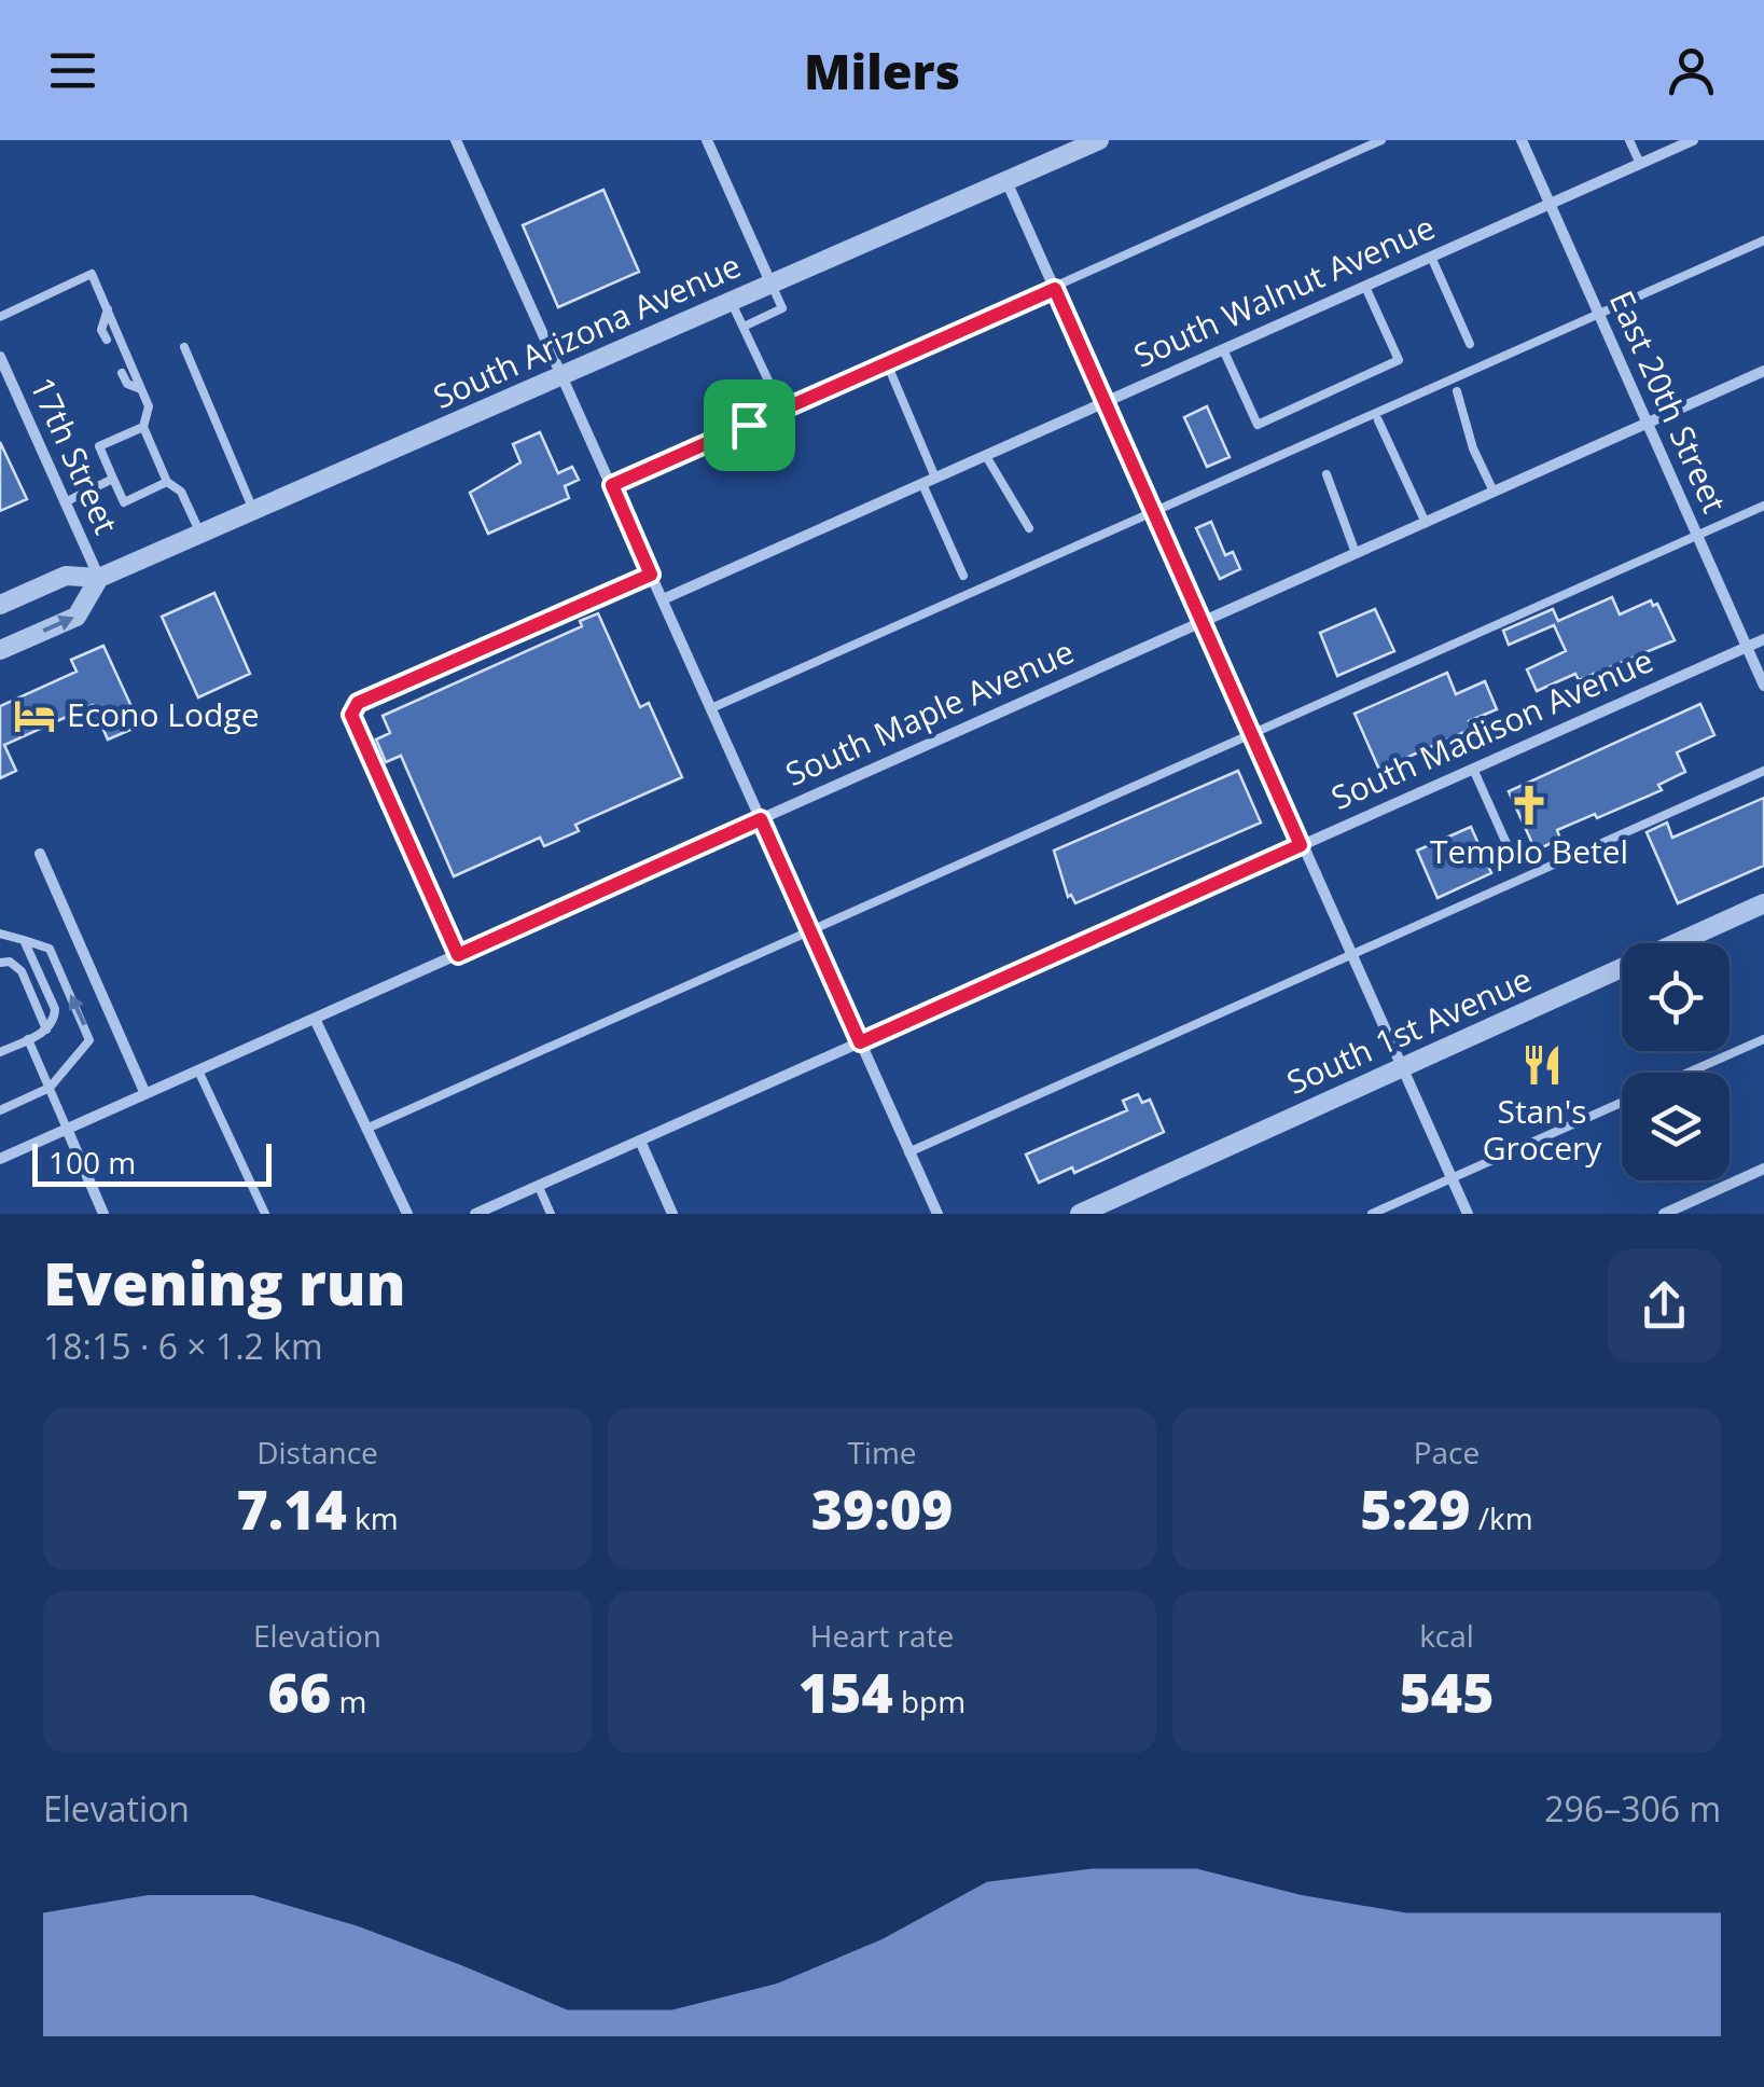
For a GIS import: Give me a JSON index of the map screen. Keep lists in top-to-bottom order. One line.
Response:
{"streets":{"street":["South Walnut Avenue","South Arizona Avenue","East 20th Street","17th Street","South Maple Avenue","South Madison Avenue","South 1st Avenue"]},"crossings":[["South Walnut Avenue","East 20th Street"],["South Arizona Avenue","17th Street"],["East 20th Street","South Maple Avenue"],["East 20th Street","South Madison Avenue"]],"places":{"hotel":["Econo Lodge"],"church":["Templo Betel"],"restaurant":["Stan's Grocery"]},"scale_bar":"100 m","page":{"header":"Milers","scale":"100 m","heading":["Evening run","18:15 · 6 × 1.2 km"],"stats":[["Distance","7.14 km"],["Time","39:09"],["Pace","5:29 /km"],["Elevation","66 m"],["Heart rate","154 bpm"],["kcal","545"]],"chart":["Elevation","296–306 m"]}}
